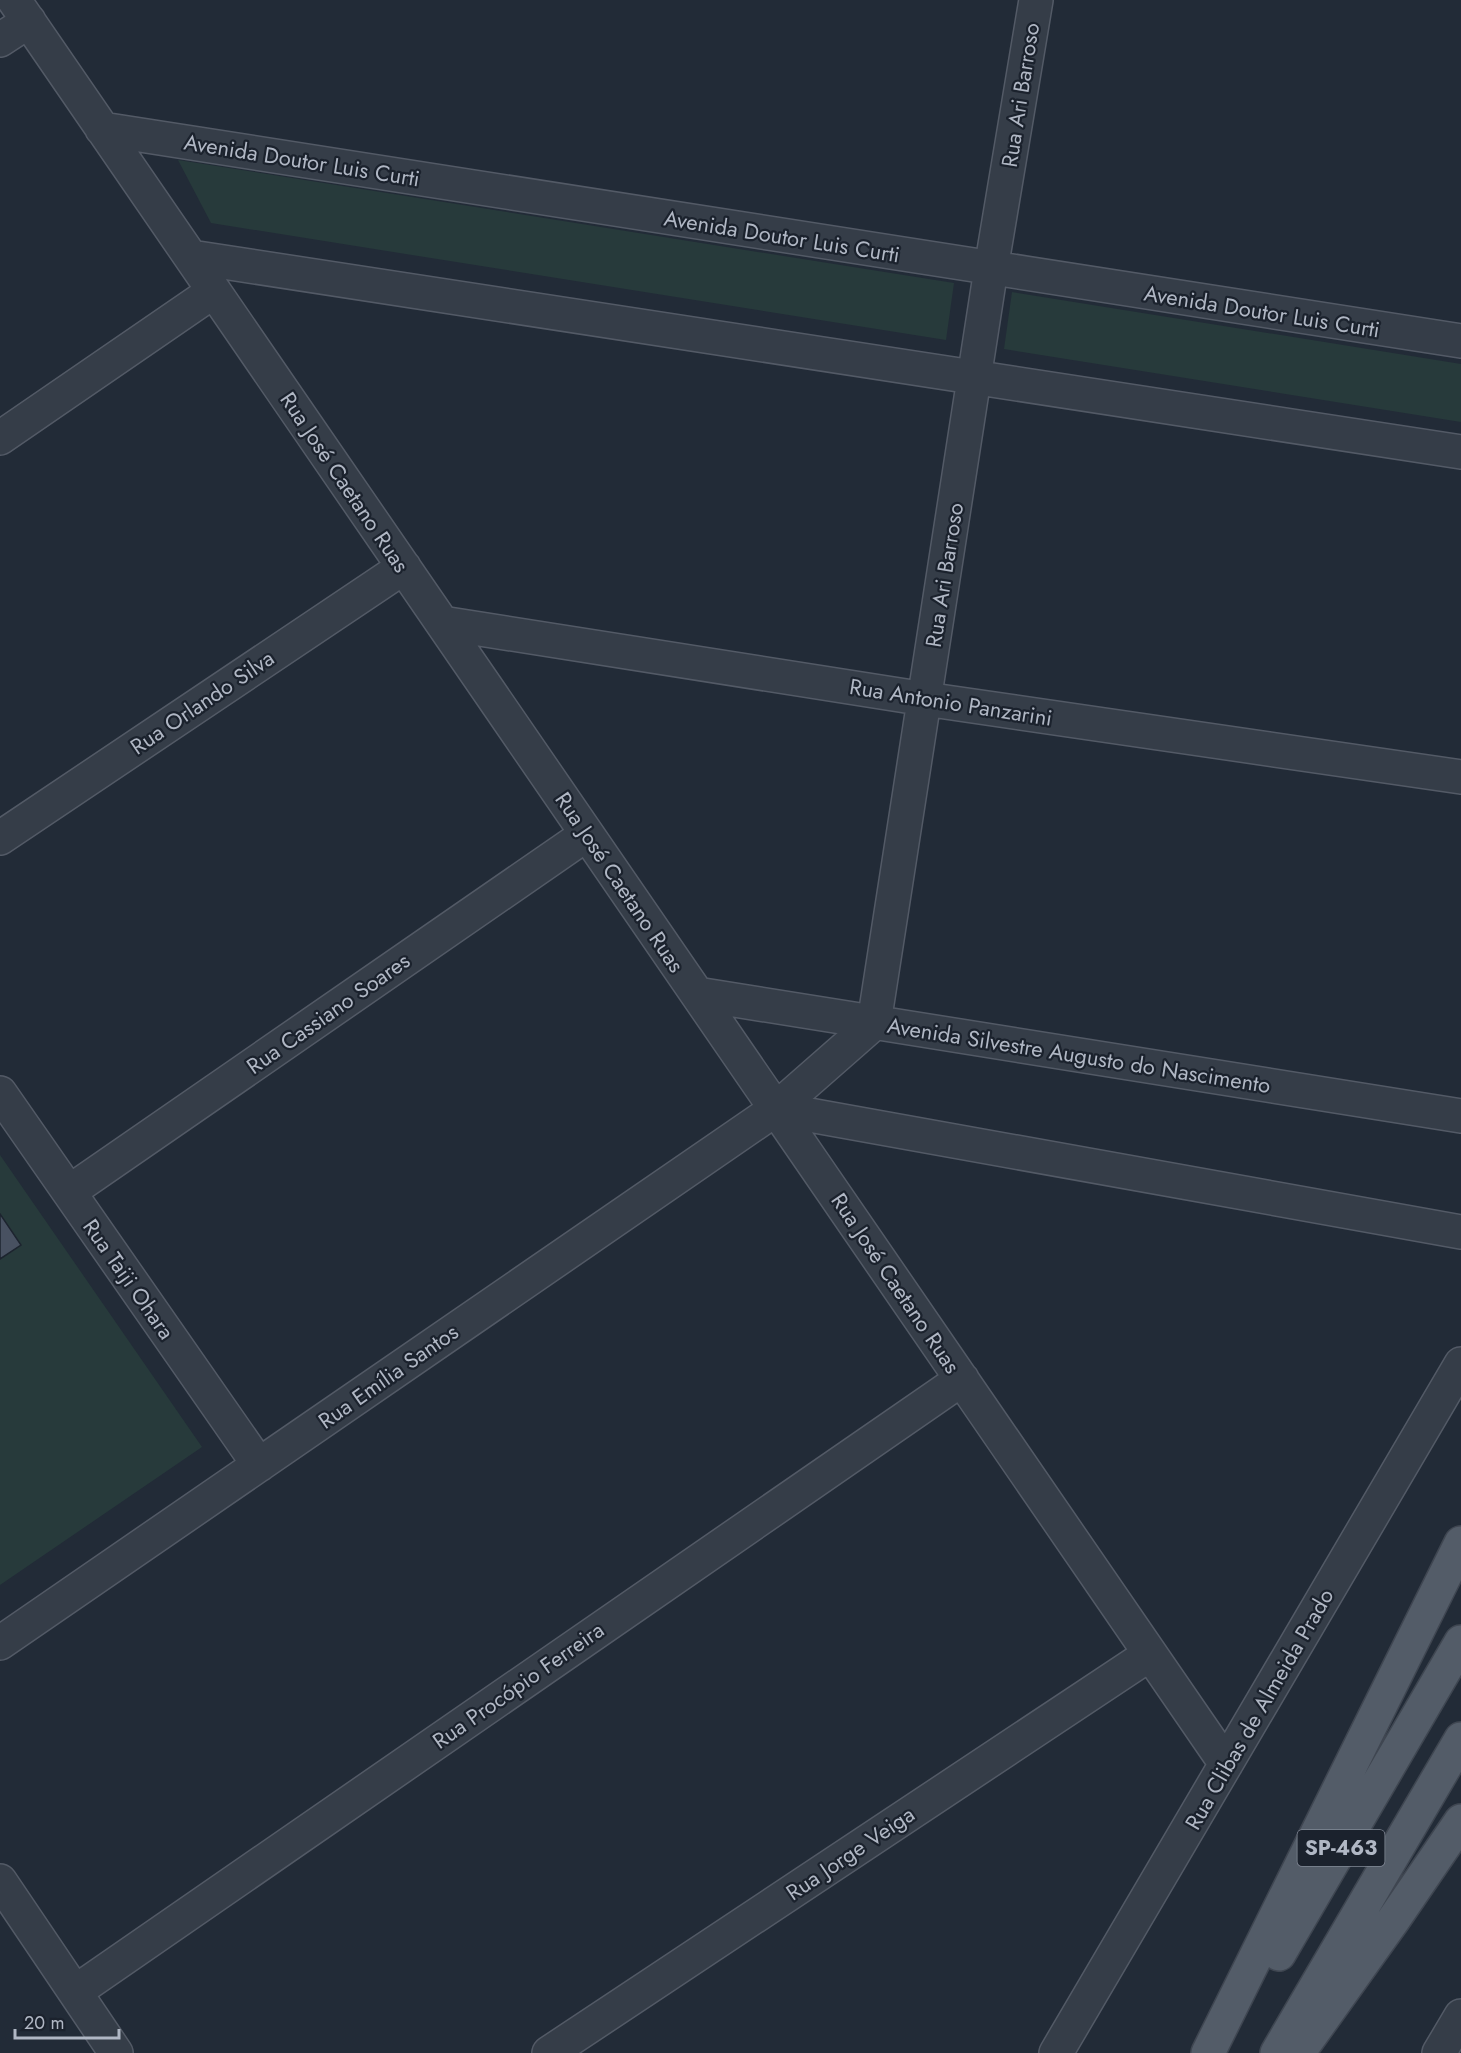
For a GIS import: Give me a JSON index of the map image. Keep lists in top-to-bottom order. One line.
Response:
{"streets":{"main road":["SP-463"],"street":["Rua Ari Barroso","Avenida Doutor Luis Curti","Rua José Caetano Ruas","Rua Orlando Silva","Rua Antonio Panzarini","Rua Cassiano Soares","Avenida Silvestre Augusto do Nascimento","Rua Taiji Ohara","Rua Emília Santos","Rua Procópio Ferreira","Rua Clibas de Almeida Prado","Rua Jorge Veiga"]},"crossings":[["Rua Ari Barroso","Avenida Doutor Luis Curti"],["Rua Ari Barroso","Rua Antonio Panzarini"],["Rua Ari Barroso","Avenida Silvestre Augusto do Nascimento"],["Avenida Doutor Luis Curti","Rua José Caetano Ruas"],["Rua José Caetano Ruas","Rua Orlando Silva"],["Rua José Caetano Ruas","Rua Antonio Panzarini"],["Rua José Caetano Ruas","Rua Cassiano Soares"],["Rua José Caetano Ruas","Avenida Silvestre Augusto do Nascimento"],["Rua José Caetano Ruas","Rua Emília Santos"],["Rua José Caetano Ruas","Rua Procópio Ferreira"],["Rua José Caetano Ruas","Rua Clibas de Almeida Prado"],["Rua José Caetano Ruas","Rua Jorge Veiga"],["Rua Cassiano Soares","Rua Taiji Ohara"],["Rua Taiji Ohara","Rua Emília Santos"]],"scale_bar":"20 m"}
